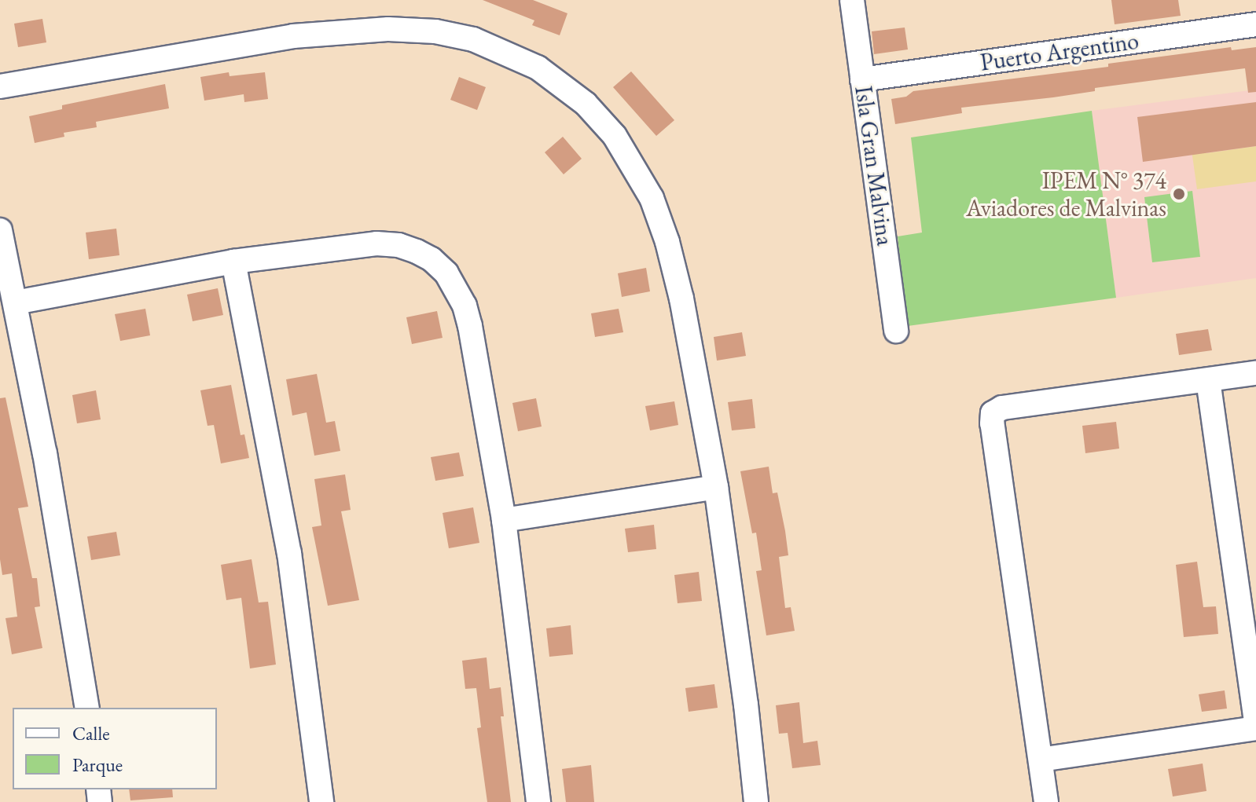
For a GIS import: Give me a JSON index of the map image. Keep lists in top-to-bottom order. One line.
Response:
{"streets":{"street":["Puerto Argentino","Isla Gran Malvina"]},"crossings":[["Puerto Argentino","Isla Gran Malvina"]],"places":["IPEM N° 374 Aviadores de Malvinas"],"legend":["Calle","Parque"]}
